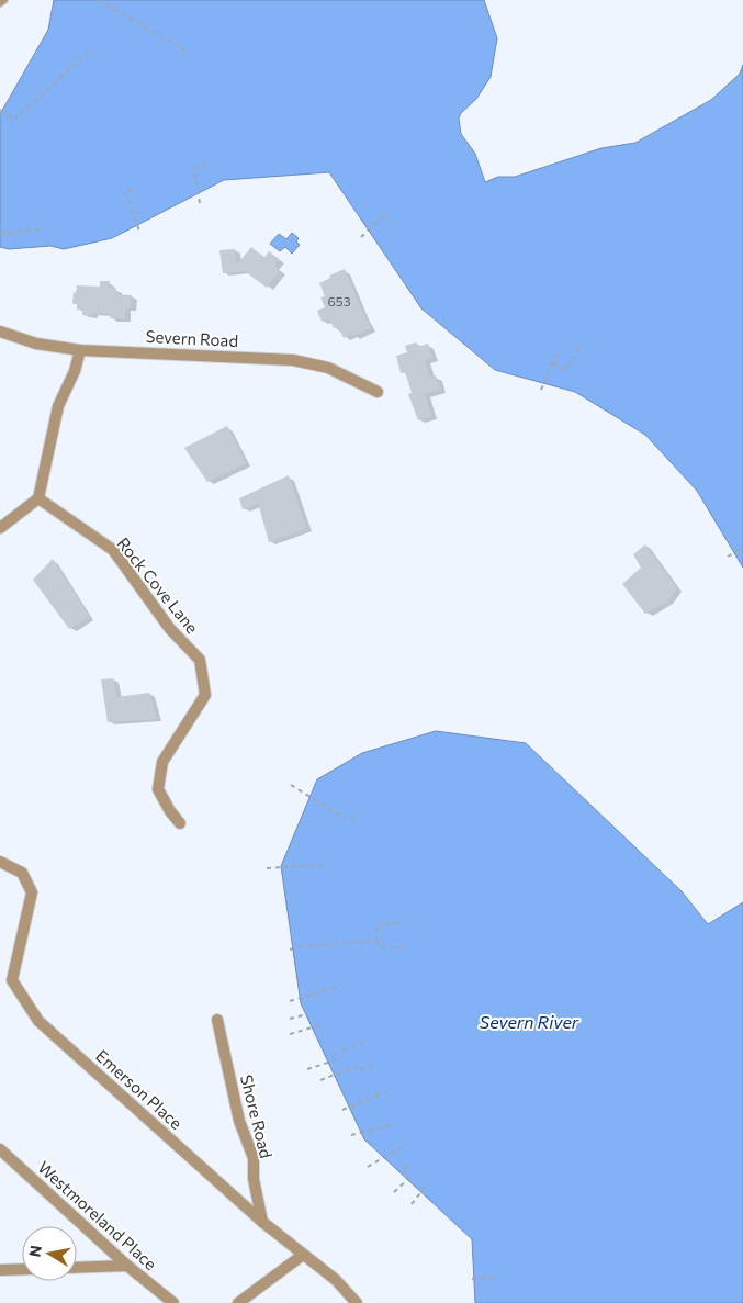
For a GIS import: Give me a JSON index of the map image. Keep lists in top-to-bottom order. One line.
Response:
{"streets":{"street":["Severn Road","Rock Cove Lane","Emerson Place","Shore Road","Westmoreland Place"]},"crossings":[["Emerson Place","Shore Road"]],"water":["Severn River"],"house_numbers":["653"],"north":"left"}
